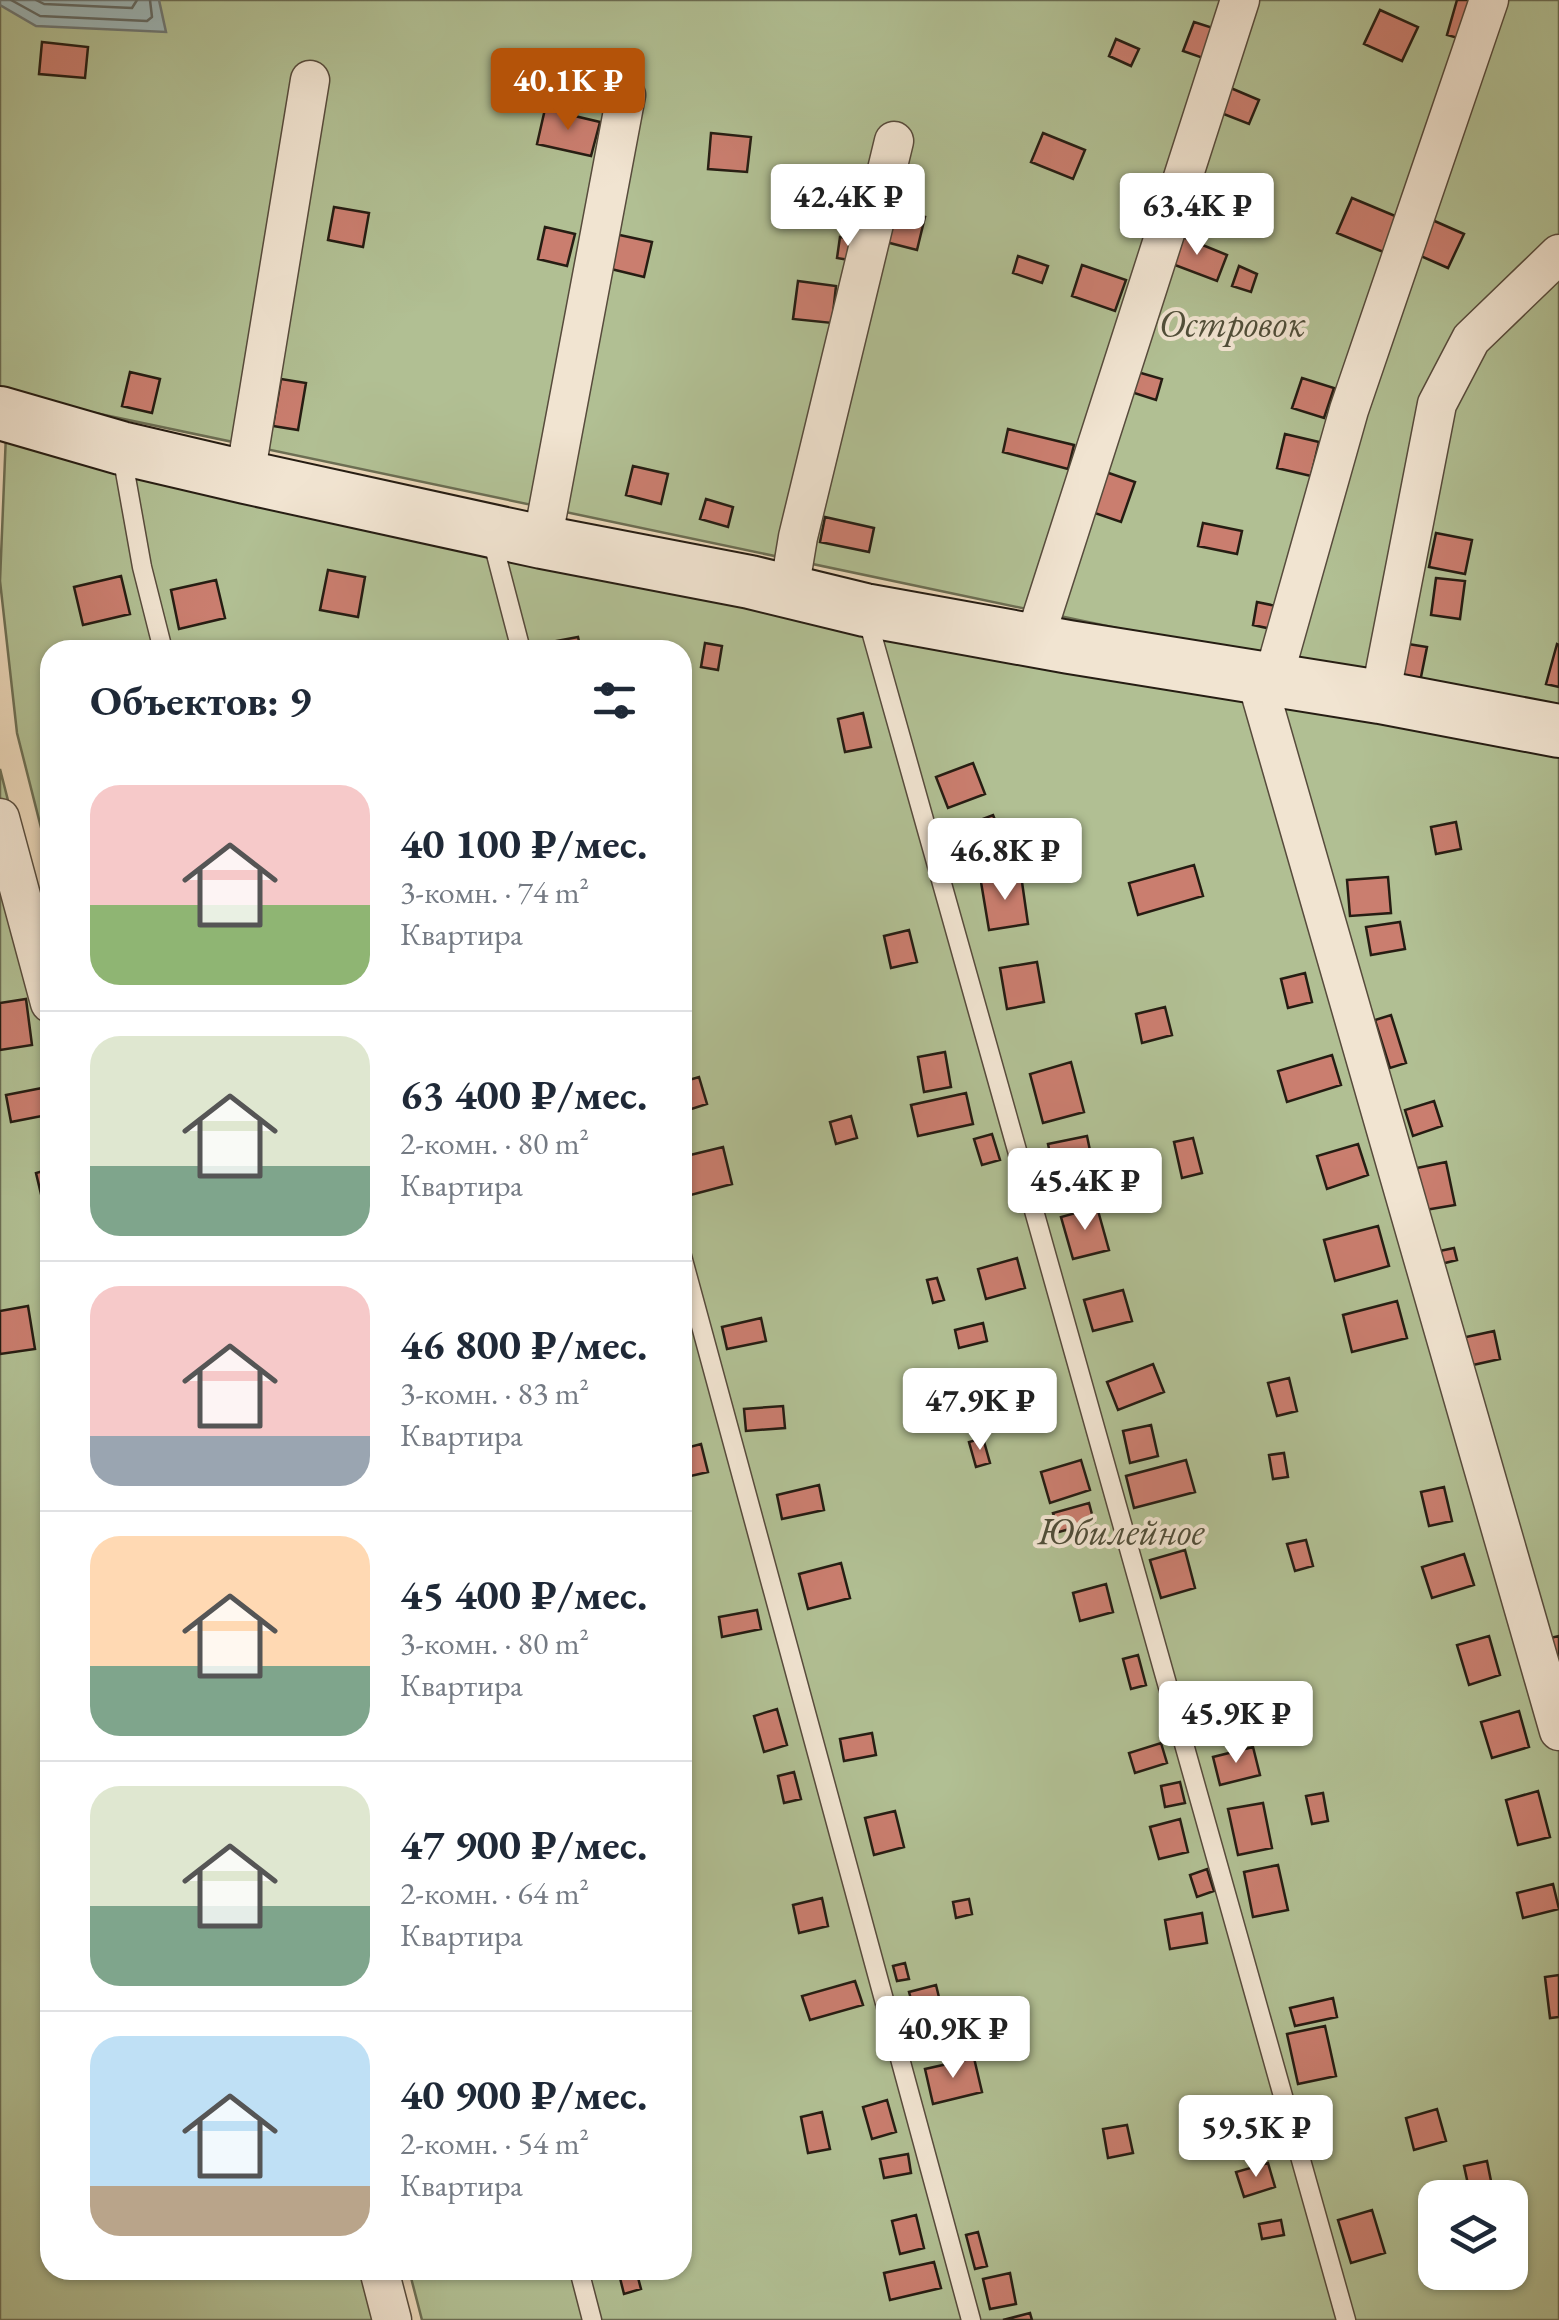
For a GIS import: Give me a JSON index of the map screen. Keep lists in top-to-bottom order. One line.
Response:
{"parks":["Островок","Юбилейное"],"page":{"price":["40.1K ₽","42.4K ₽","63.4K ₽","46.8K ₽","45.4K ₽","47.9K ₽","45.9K ₽","40.9K ₽","59.5K ₽"],"heading":"Объектов: 9","list":[{"name":"40 100 ₽/мес.","note":"3-комн. · 74 m² · Квартира"},{"name":"63 400 ₽/мес.","note":"2-комн. · 80 m² · Квартира"},{"name":"46 800 ₽/мес.","note":"3-комн. · 83 m² · Квартира"},{"name":"45 400 ₽/мес.","note":"3-комн. · 80 m² · Квартира"},{"name":"47 900 ₽/мес.","note":"2-комн. · 64 m² · Квартира"},{"name":"40 900 ₽/мес.","note":"2-комн. · 54 m² · Квартира"}]}}
